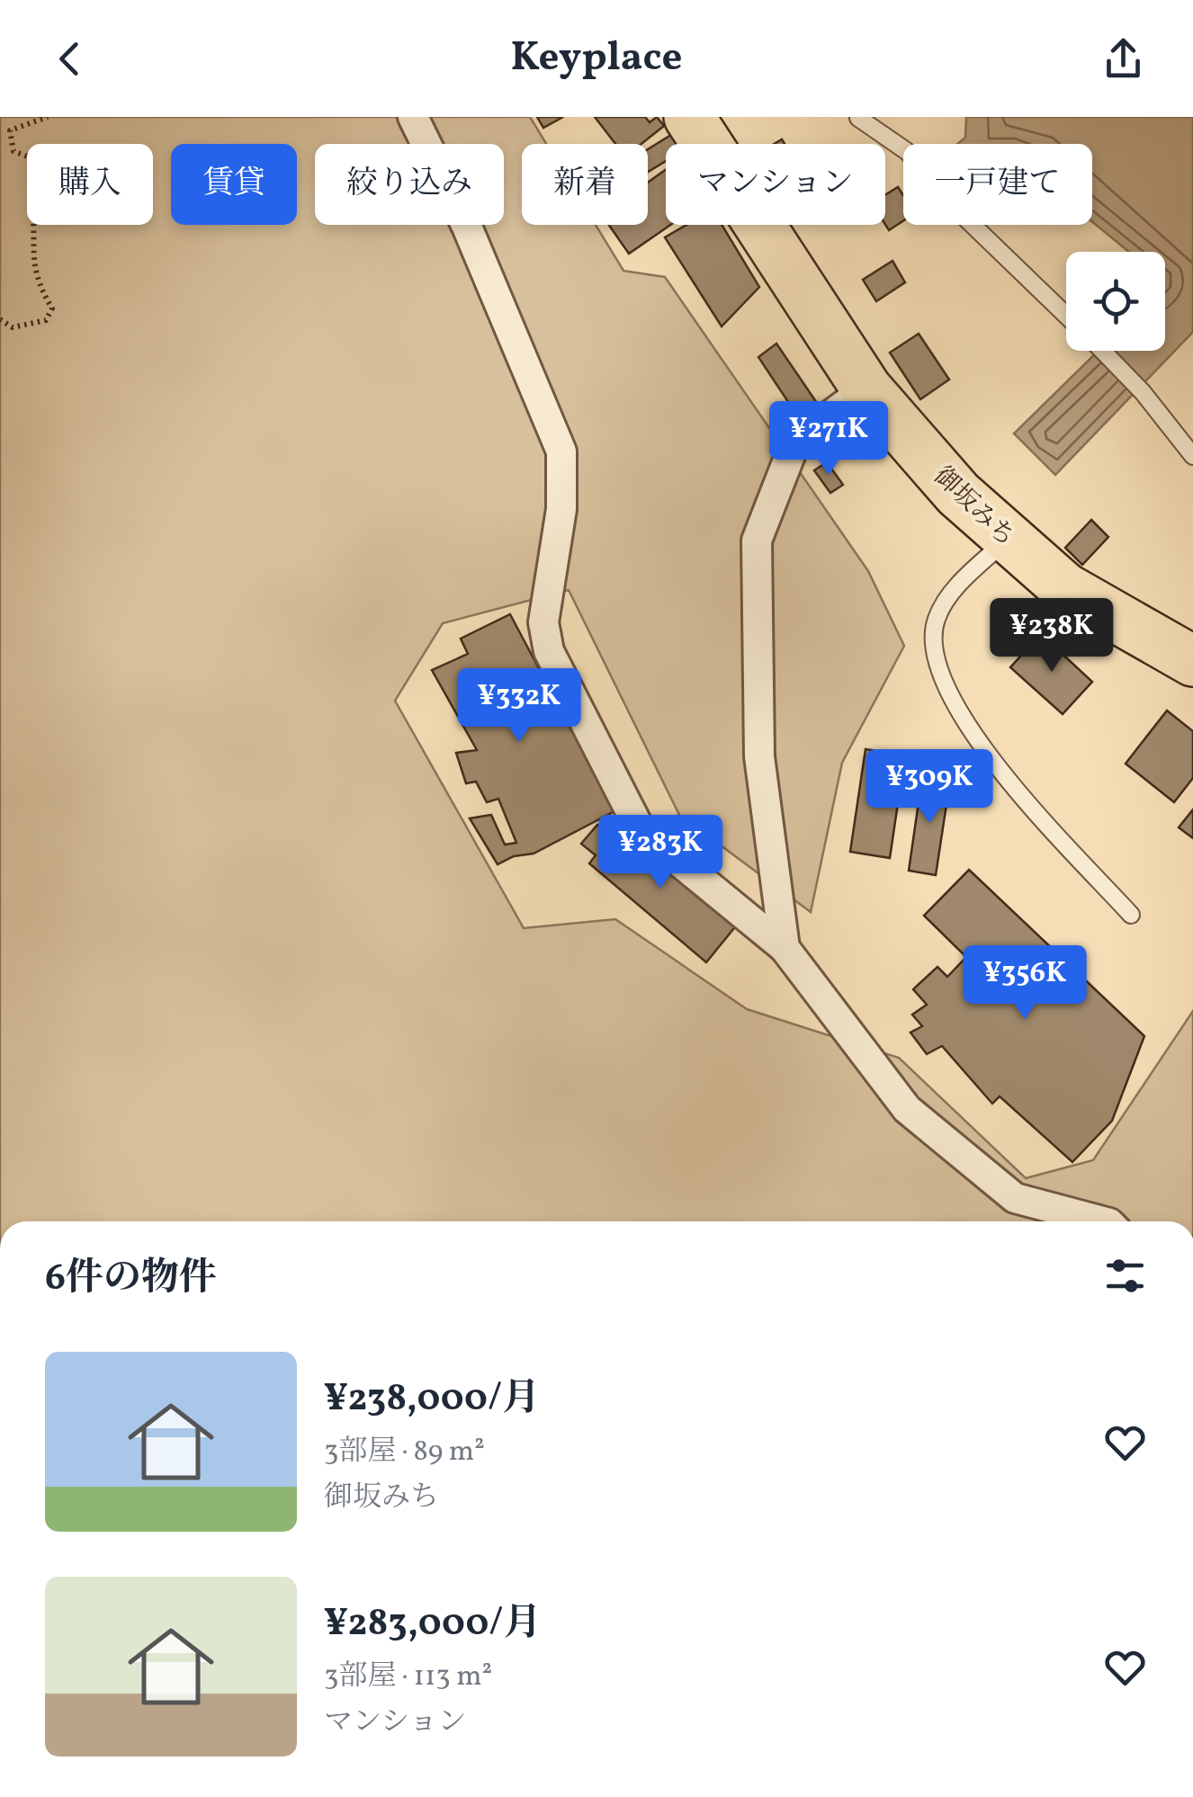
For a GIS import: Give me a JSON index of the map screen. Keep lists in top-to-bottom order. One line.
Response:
{"streets":{"highway":["御坂みち"]},"page":{"header":"Keyplace","chip":["購入","賃貸","絞り込み","新着","マンション","一戸建て"],"price":["¥271K","¥238K","¥332K","¥309K","¥283K","¥356K"],"heading":"6件の物件","list":[{"name":"¥238,000/月","note":"3部屋 · 89 m² · 御坂みち"},{"name":"¥283,000/月","note":"3部屋 · 113 m² · マンション"}]}}
